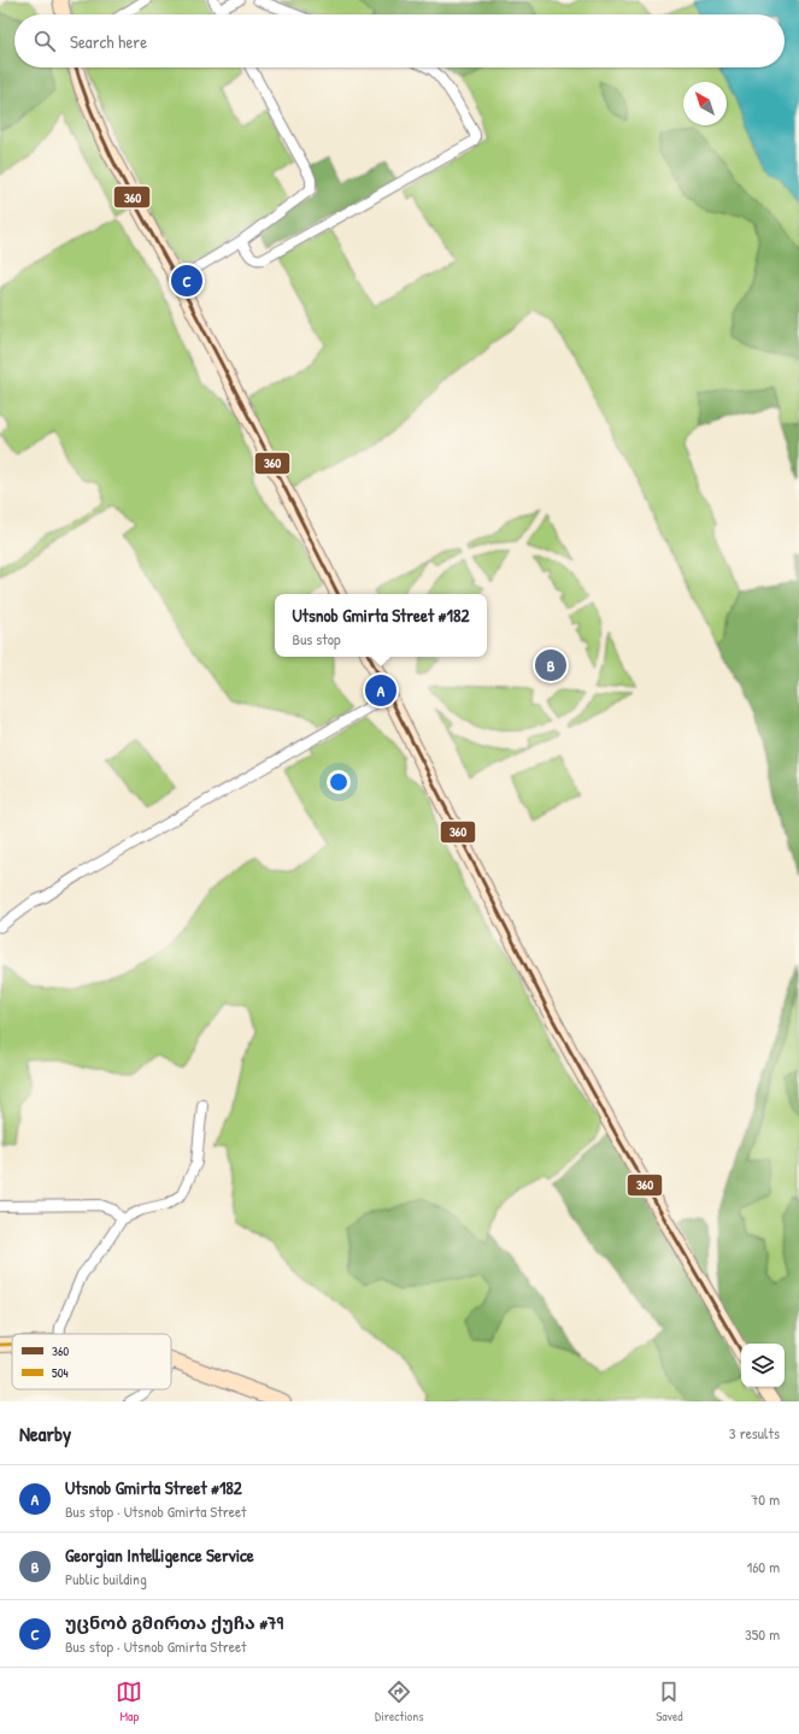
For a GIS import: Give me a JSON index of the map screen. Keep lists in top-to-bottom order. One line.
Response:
{"lines":["transit line 360","transit line 504"],"legend":["360","504"],"north":"top left","page":{"search":"Search here","pins":["C","B","A"],"popup":["Utsnob Gmirta Street #182","Bus stop"],"heading":["Nearby","3 results"],"list":[{"mark":"A","name":"Utsnob Gmirta Street #182","note":"Bus stop · Utsnob Gmirta Street","value":"70 m"},{"mark":"B","name":"Georgian Intelligence Service","note":"Public building","value":"160 m"},{"mark":"C","name":"უცნობ გმირთა ქუჩა #79","note":"Bus stop · Utsnob Gmirta Street","value":"350 m"}],"nav":["Map","Directions","Saved"]}}
